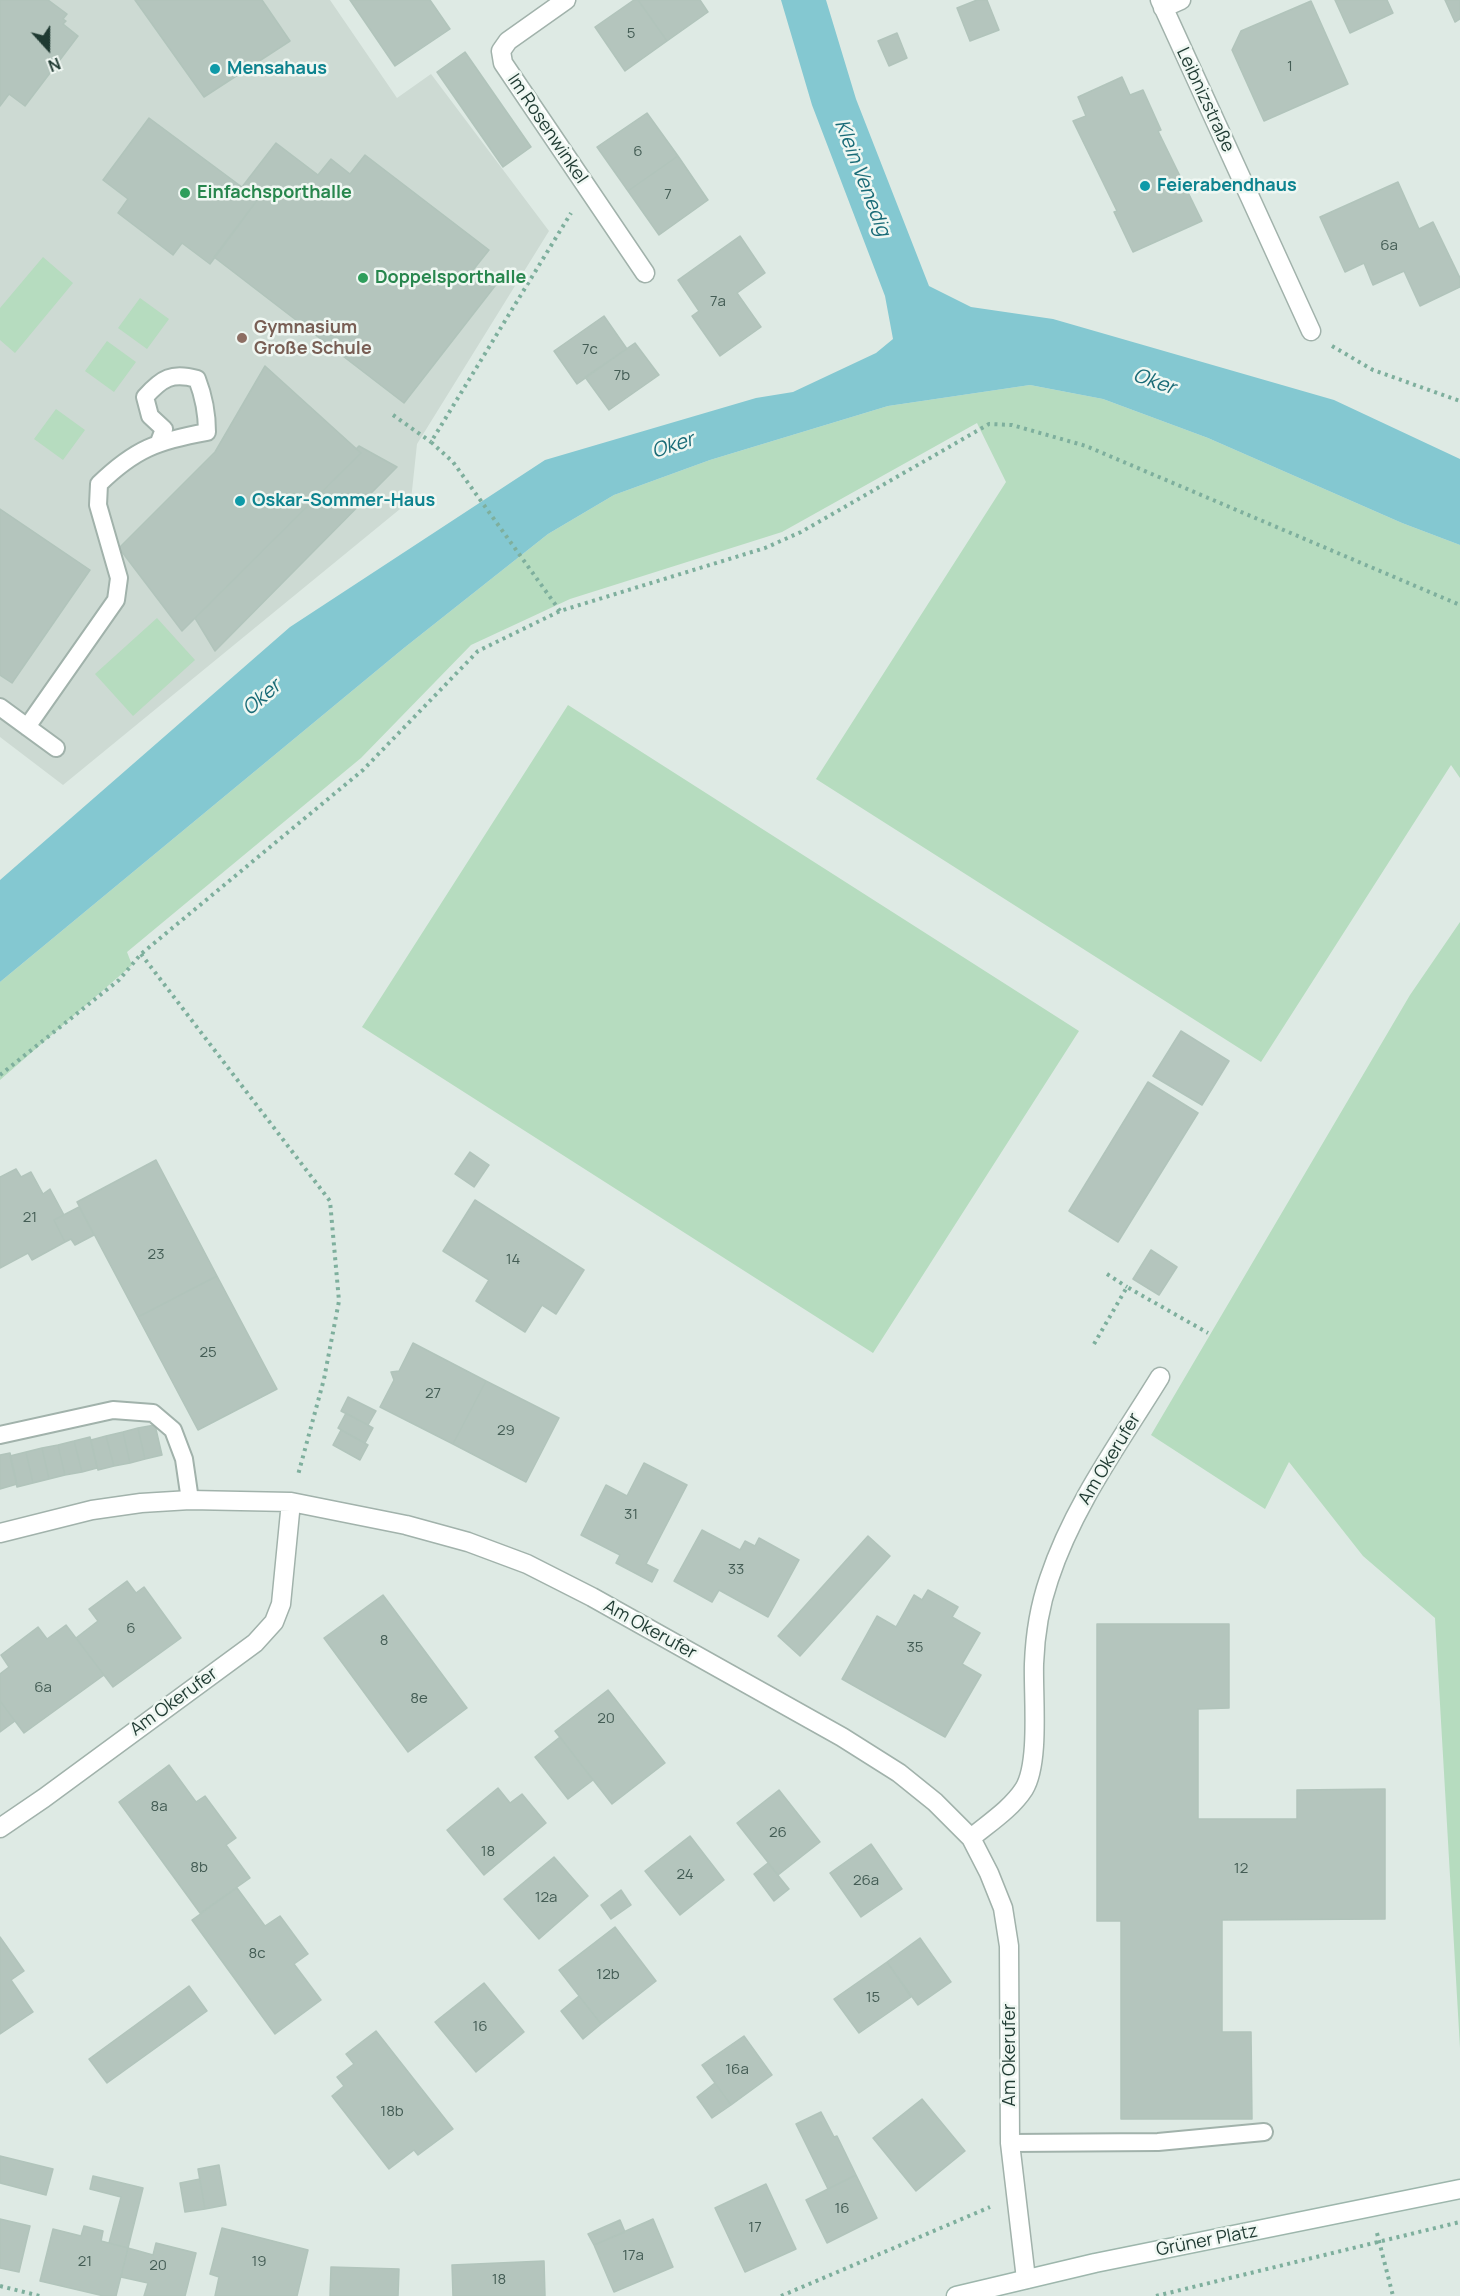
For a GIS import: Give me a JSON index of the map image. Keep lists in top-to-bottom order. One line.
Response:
{"streets":{"street":["Leibnizstraße","Im Rosenwinkel","Am Okerufer","Grüner Platz"]},"crossings":[["Am Okerufer","Grüner Platz"]],"water":["Klein Venedig","Oker"],"places":["Mensahaus","Feierabendhaus","Einfachsporthalle","Doppelsporthalle","Gymnasium Große Schule","Oskar-Sommer-Haus"],"house_numbers":["5","1","6","7","6a","7a","7c","7b","21","23","14","25","27","29","31","33","6","8","35","6a","8e","20","8a","26","18","8b","12","24","26a","12a","8c","12b","15","16","16a","18b","16","17","17a","21","19","20","18"],"north":"bottom"}
